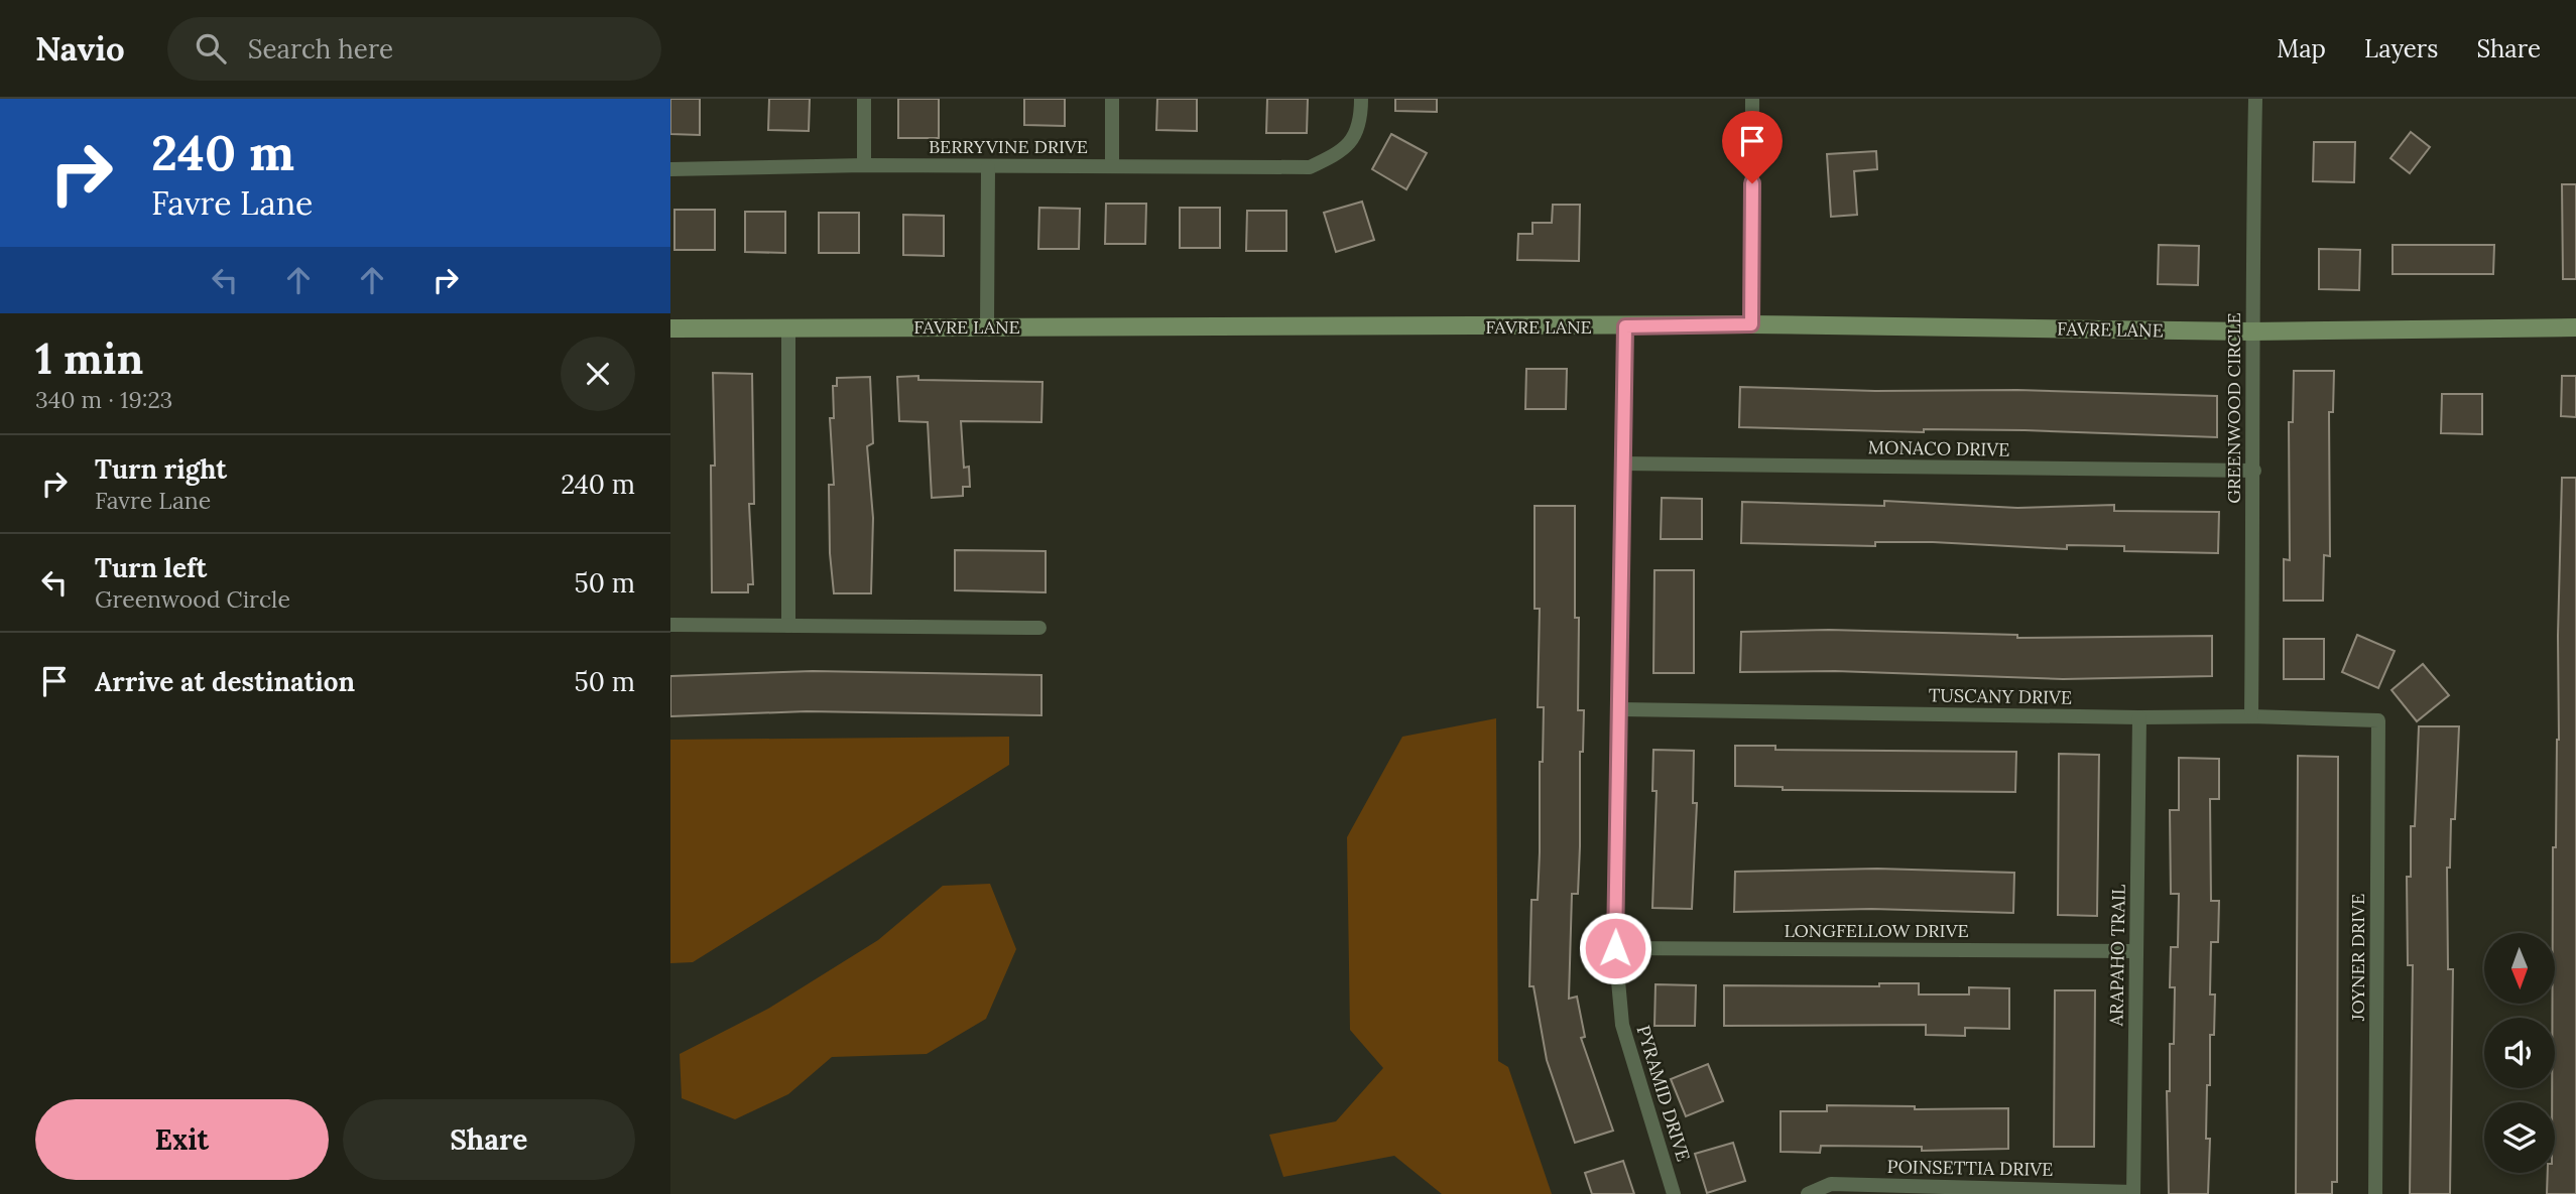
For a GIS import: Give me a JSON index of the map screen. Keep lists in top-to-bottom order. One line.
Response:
{"streets":{"street":["BERRYVINE DRIVE","FAVRE LANE","GREENWOOD CIRCLE","MONACO DRIVE","TUSCANY DRIVE","LONGFELLOW DRIVE","ARAPAHO TRAIL","JOYNER DRIVE","PYRAMID DRIVE","POINSETTIA DRIVE"]},"crossings":[["FAVRE LANE","GREENWOOD CIRCLE"],["FAVRE LANE","PYRAMID DRIVE"],["GREENWOOD CIRCLE","MONACO DRIVE"],["GREENWOOD CIRCLE","TUSCANY DRIVE"],["MONACO DRIVE","PYRAMID DRIVE"],["TUSCANY DRIVE","ARAPAHO TRAIL"],["TUSCANY DRIVE","JOYNER DRIVE"],["TUSCANY DRIVE","PYRAMID DRIVE"],["LONGFELLOW DRIVE","ARAPAHO TRAIL"],["LONGFELLOW DRIVE","PYRAMID DRIVE"],["ARAPAHO TRAIL","POINSETTIA DRIVE"]],"north":"bottom","page":{"header":"Navio","search":"Search here","nav":["Map","Layers","Share"],"turn":["240 m","Favre Lane"],"heading":["1 min","340 m · 19:23"],"list":[{"name":"Turn right","note":"Favre Lane","value":"240 m"},{"name":"Turn left","note":"Greenwood Circle","value":"50 m"},{"name":"Arrive at destination","value":"50 m"}],"buttons":["Exit","Share"]}}
